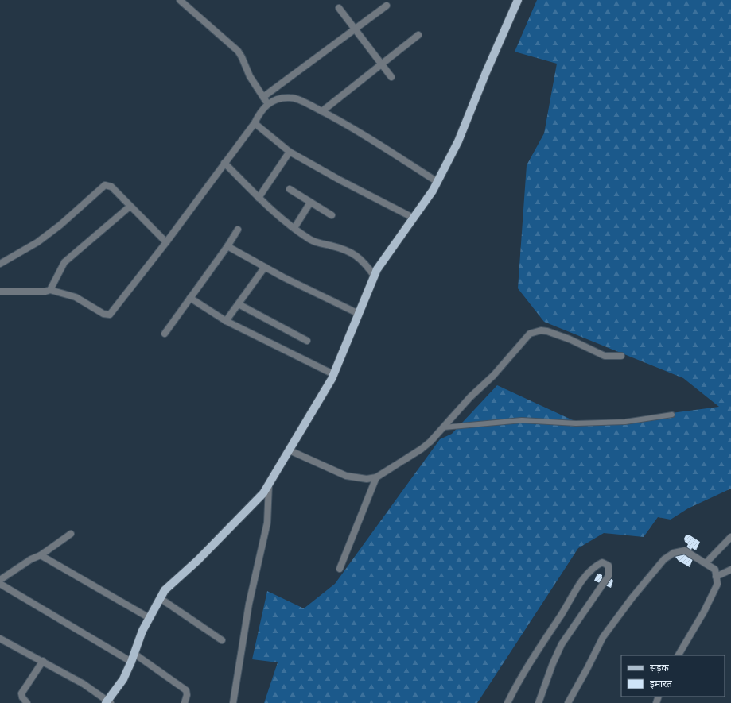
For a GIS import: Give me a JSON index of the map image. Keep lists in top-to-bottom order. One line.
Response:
{"legend":["सड़क","इमारत"]}
